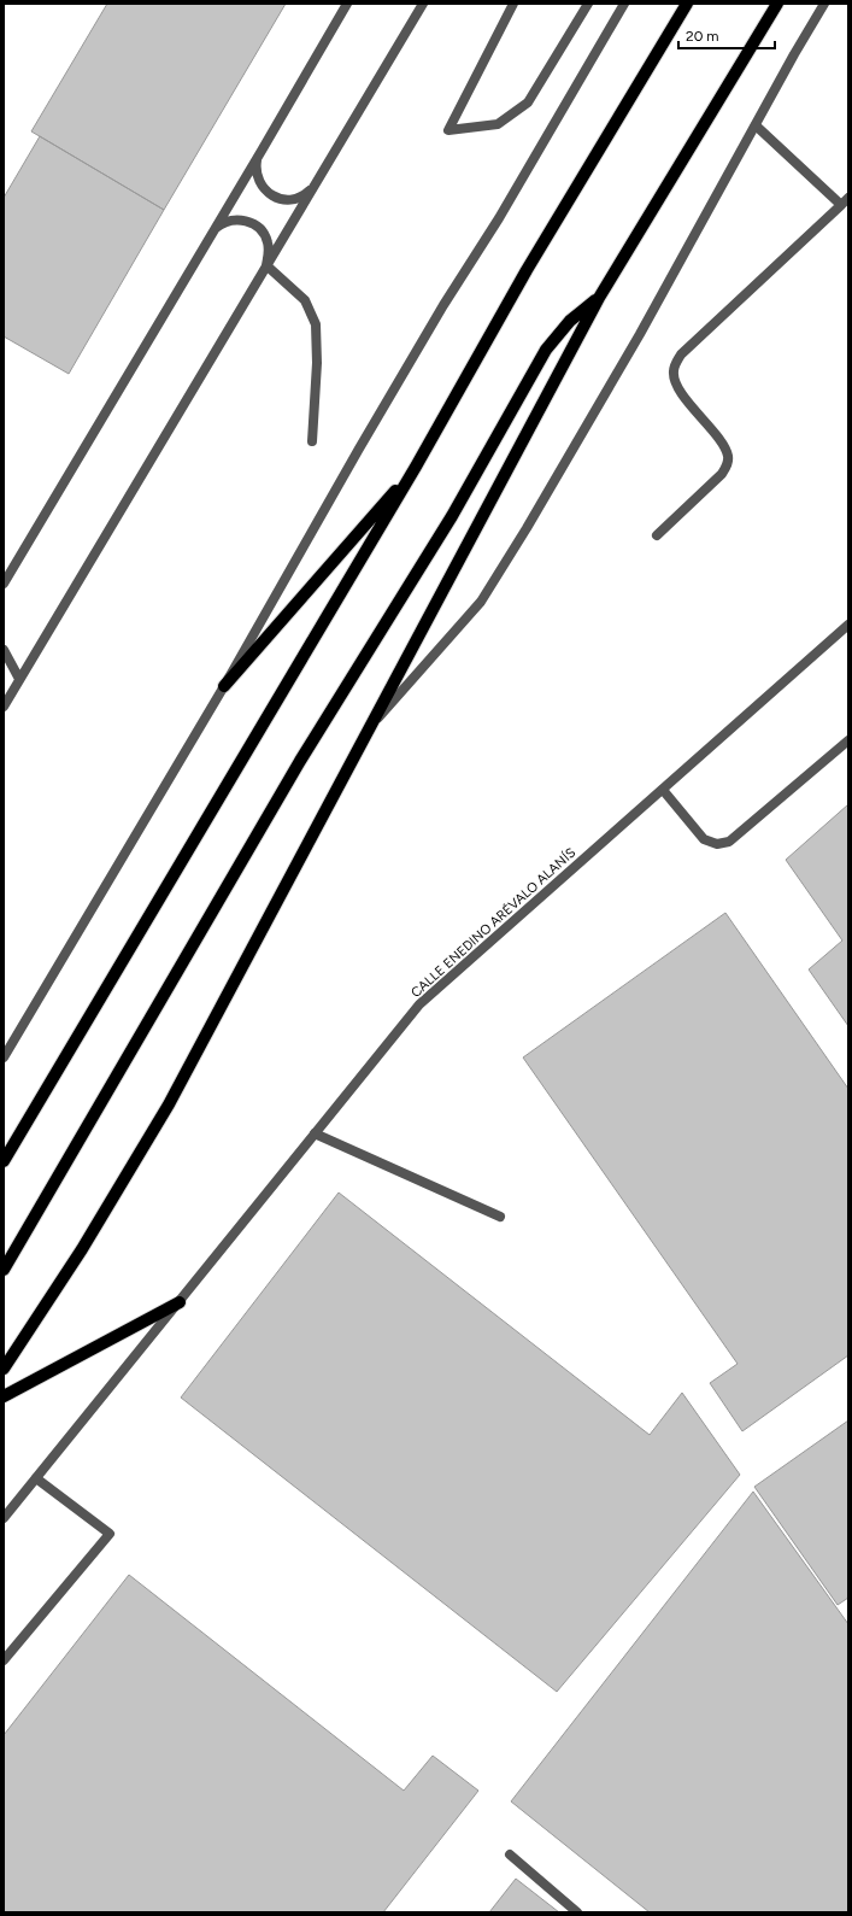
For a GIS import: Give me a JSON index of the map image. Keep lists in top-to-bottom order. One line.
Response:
{"streets":{"street":["CALLE ENEDINO ARÉVALO ALANÍS"]},"scale_bar":"20 m"}
